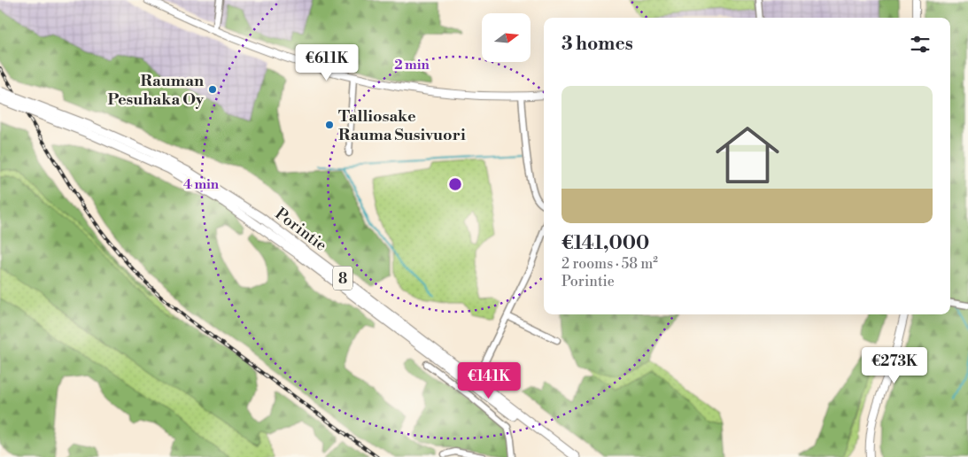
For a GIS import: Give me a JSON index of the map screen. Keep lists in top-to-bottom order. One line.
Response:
{"streets":{"highway":["Porintie","8"]},"places":["Rauman Pesuhaka Oy","Talliosake Rauma Susivuori"],"north":"right","page":{"heading":"3 homes","price":["€611K","€273K","€141K"],"list":[{"name":"€141,000","note":"2 rooms · 58 m² · Porintie"}]},"rings":["2 min","4 min"]}
